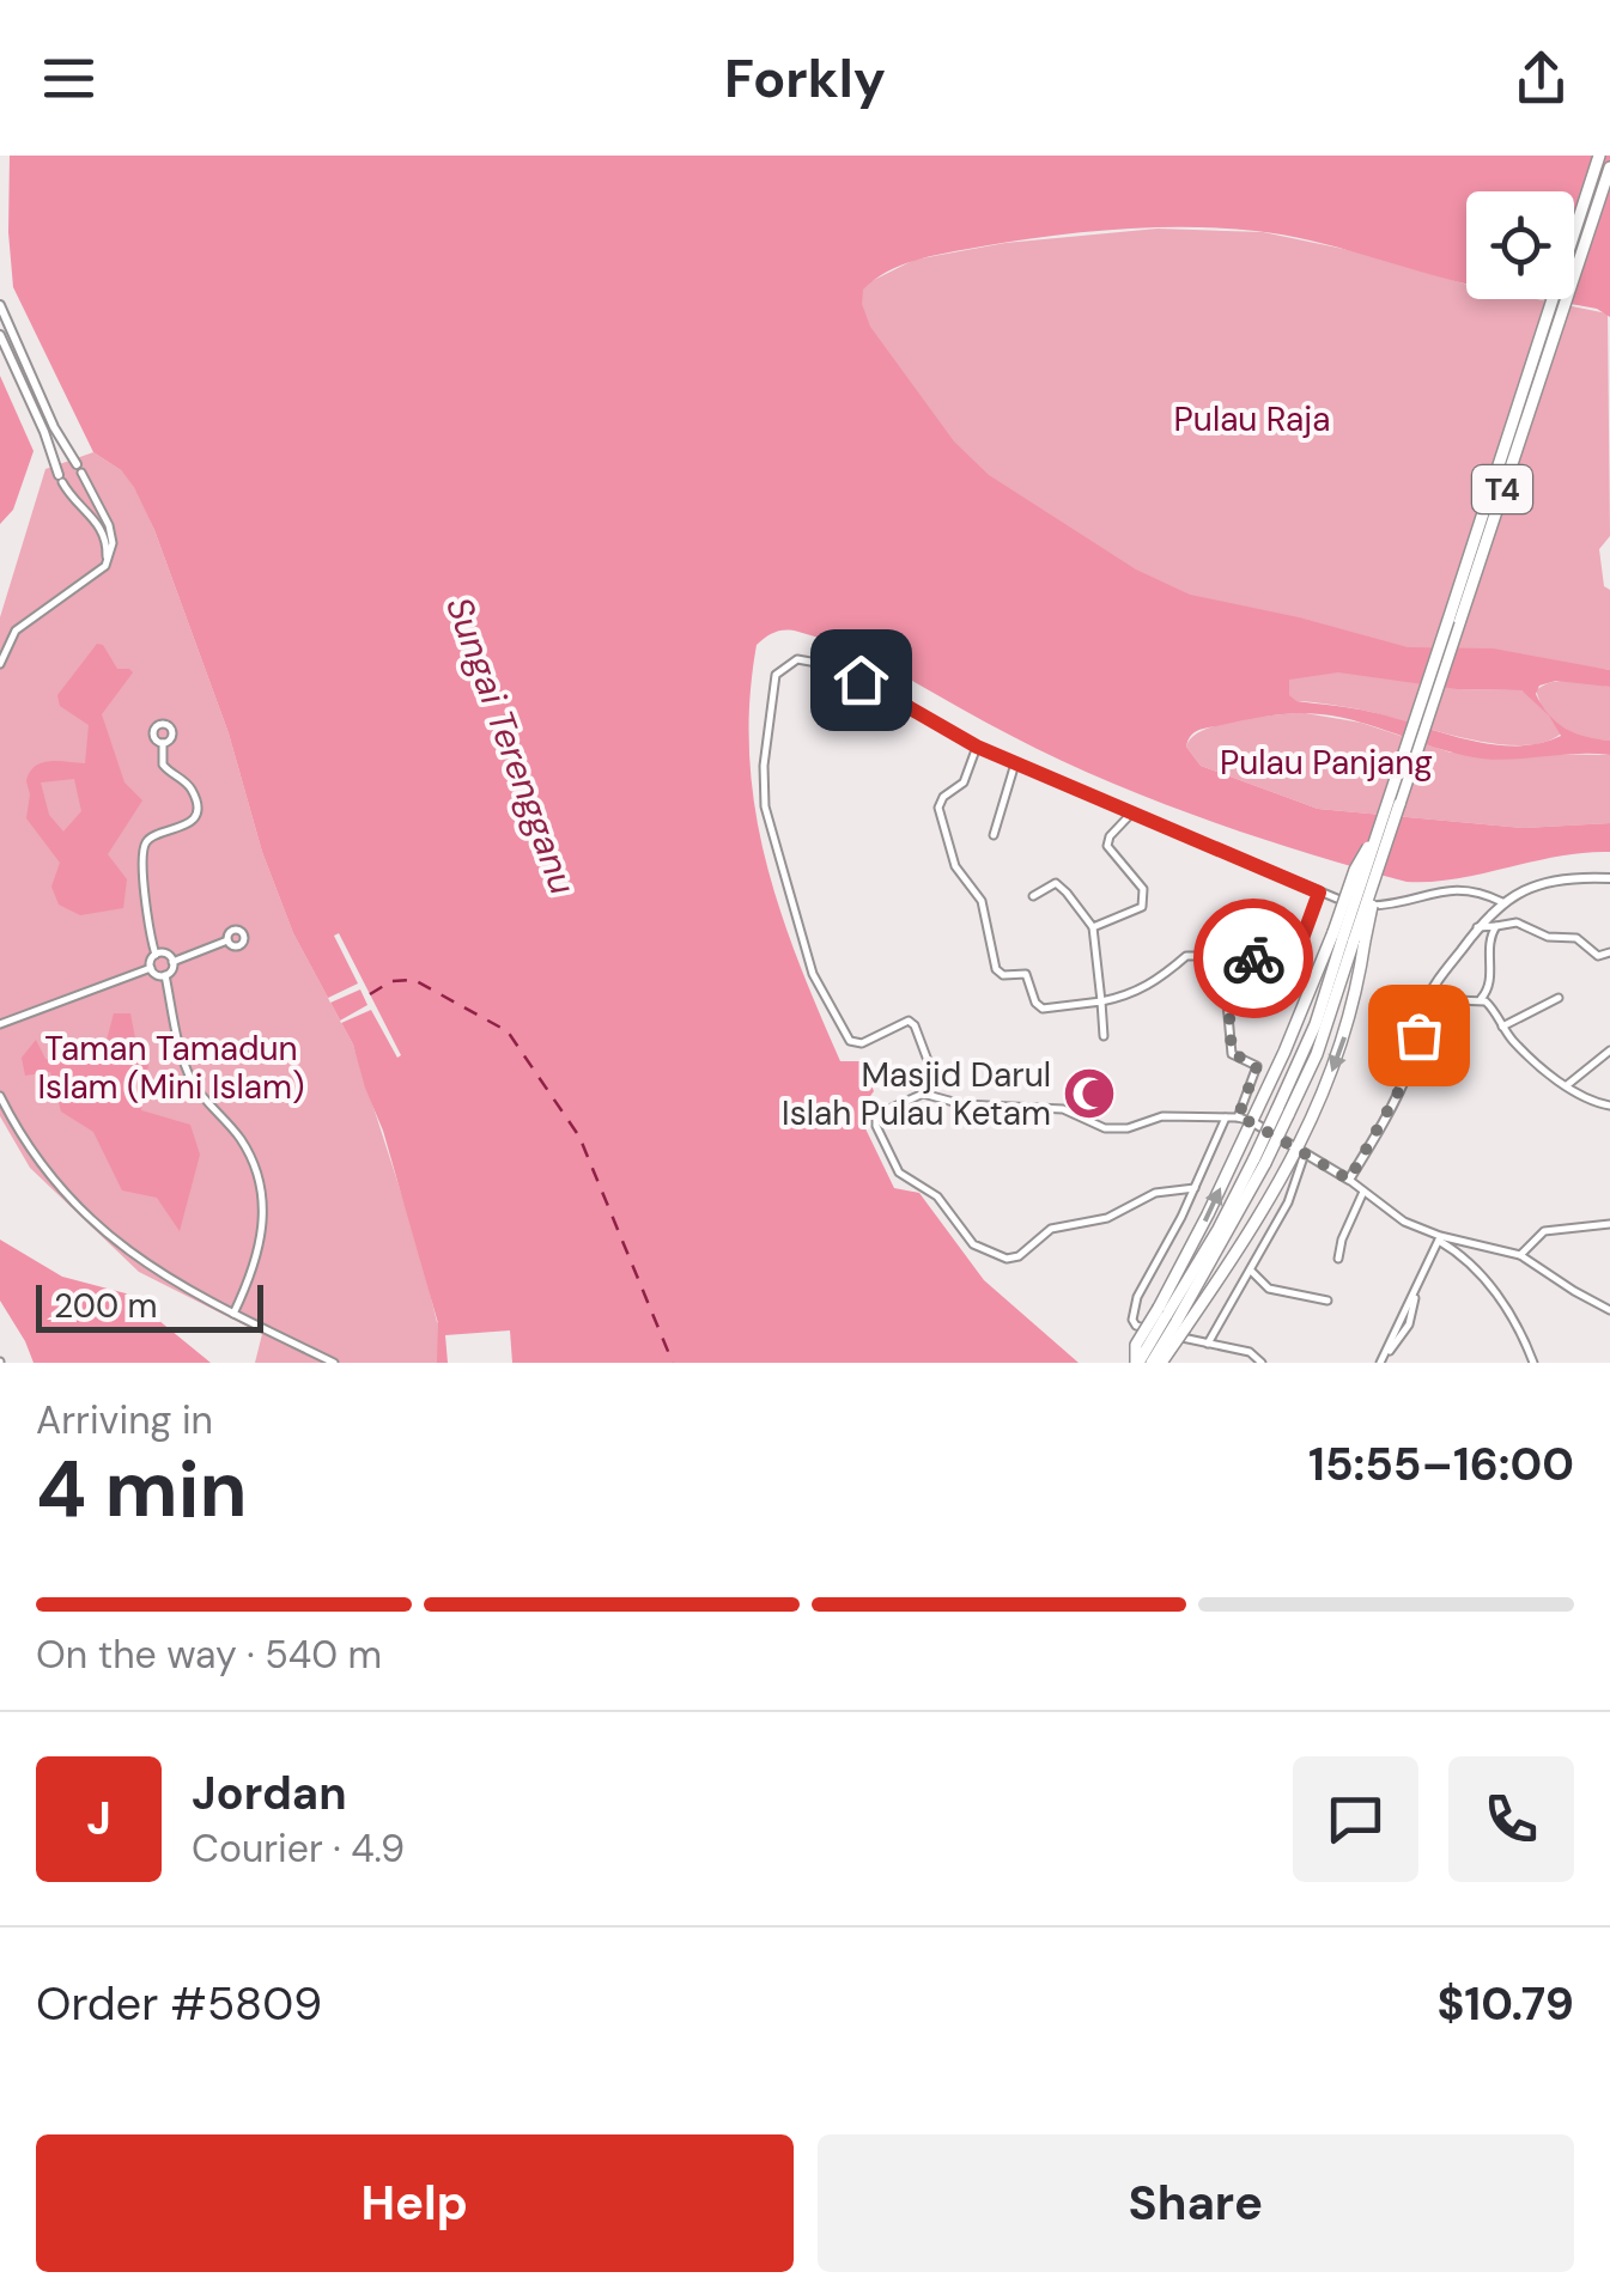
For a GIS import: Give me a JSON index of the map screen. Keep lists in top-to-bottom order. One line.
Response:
{"streets":{"highway":["T4"]},"water":["Sungai Terengganu"],"parks":["Pulau Raja","Pulau Panjang","Taman Tamadun Islam (Mini Islam)"],"places":{"mosque":["Masjid Darul Islah Pulau Ketam"]},"scale_bar":"200 m","page":{"header":"Forkly","scale":"200 m","heading":["4 min","Arriving in","15:55–16:00"],"panel":["Jordan","Courier · 4.9","Order #5809","$10.79"],"bar":"On the way · 540 m","round":"J","buttons":["Help","Share"]}}
